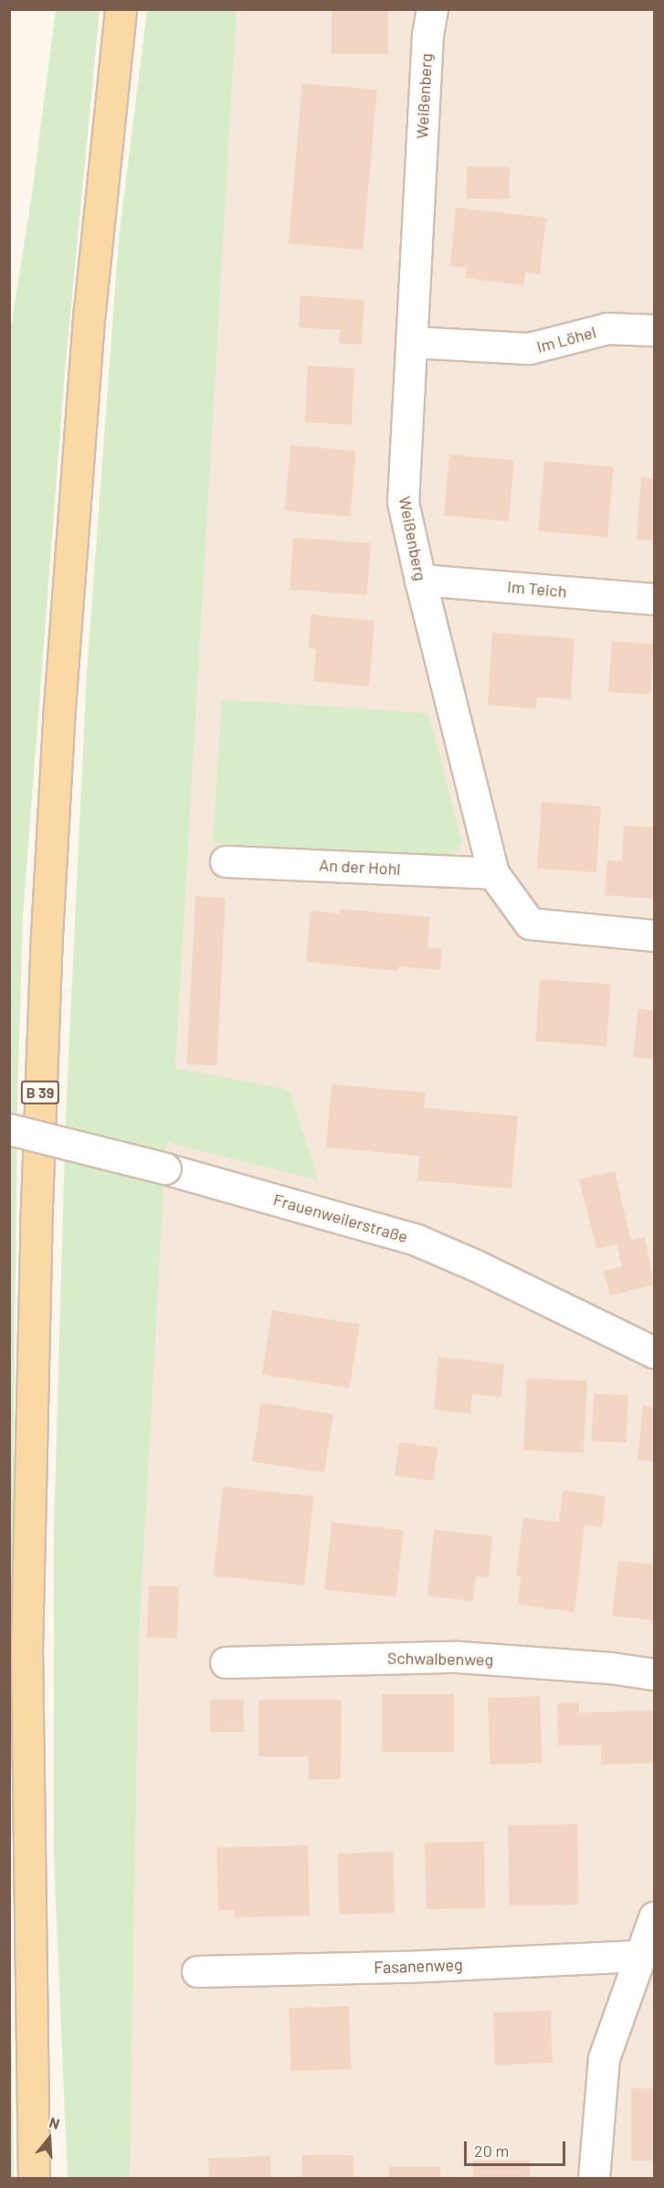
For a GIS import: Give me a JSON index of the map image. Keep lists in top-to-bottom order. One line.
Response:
{"streets":{"main road":["B 39"],"street":["Weißenberg","Im Löhel","Im Teich","An der Hohl","Frauenweilerstraße","Schwalbenweg","Fasanenweg"]},"crossings":[["Weißenberg","Im Löhel"],["Weißenberg","Im Teich"],["Weißenberg","An der Hohl"]],"scale_bar":"20 m","north":"top"}
